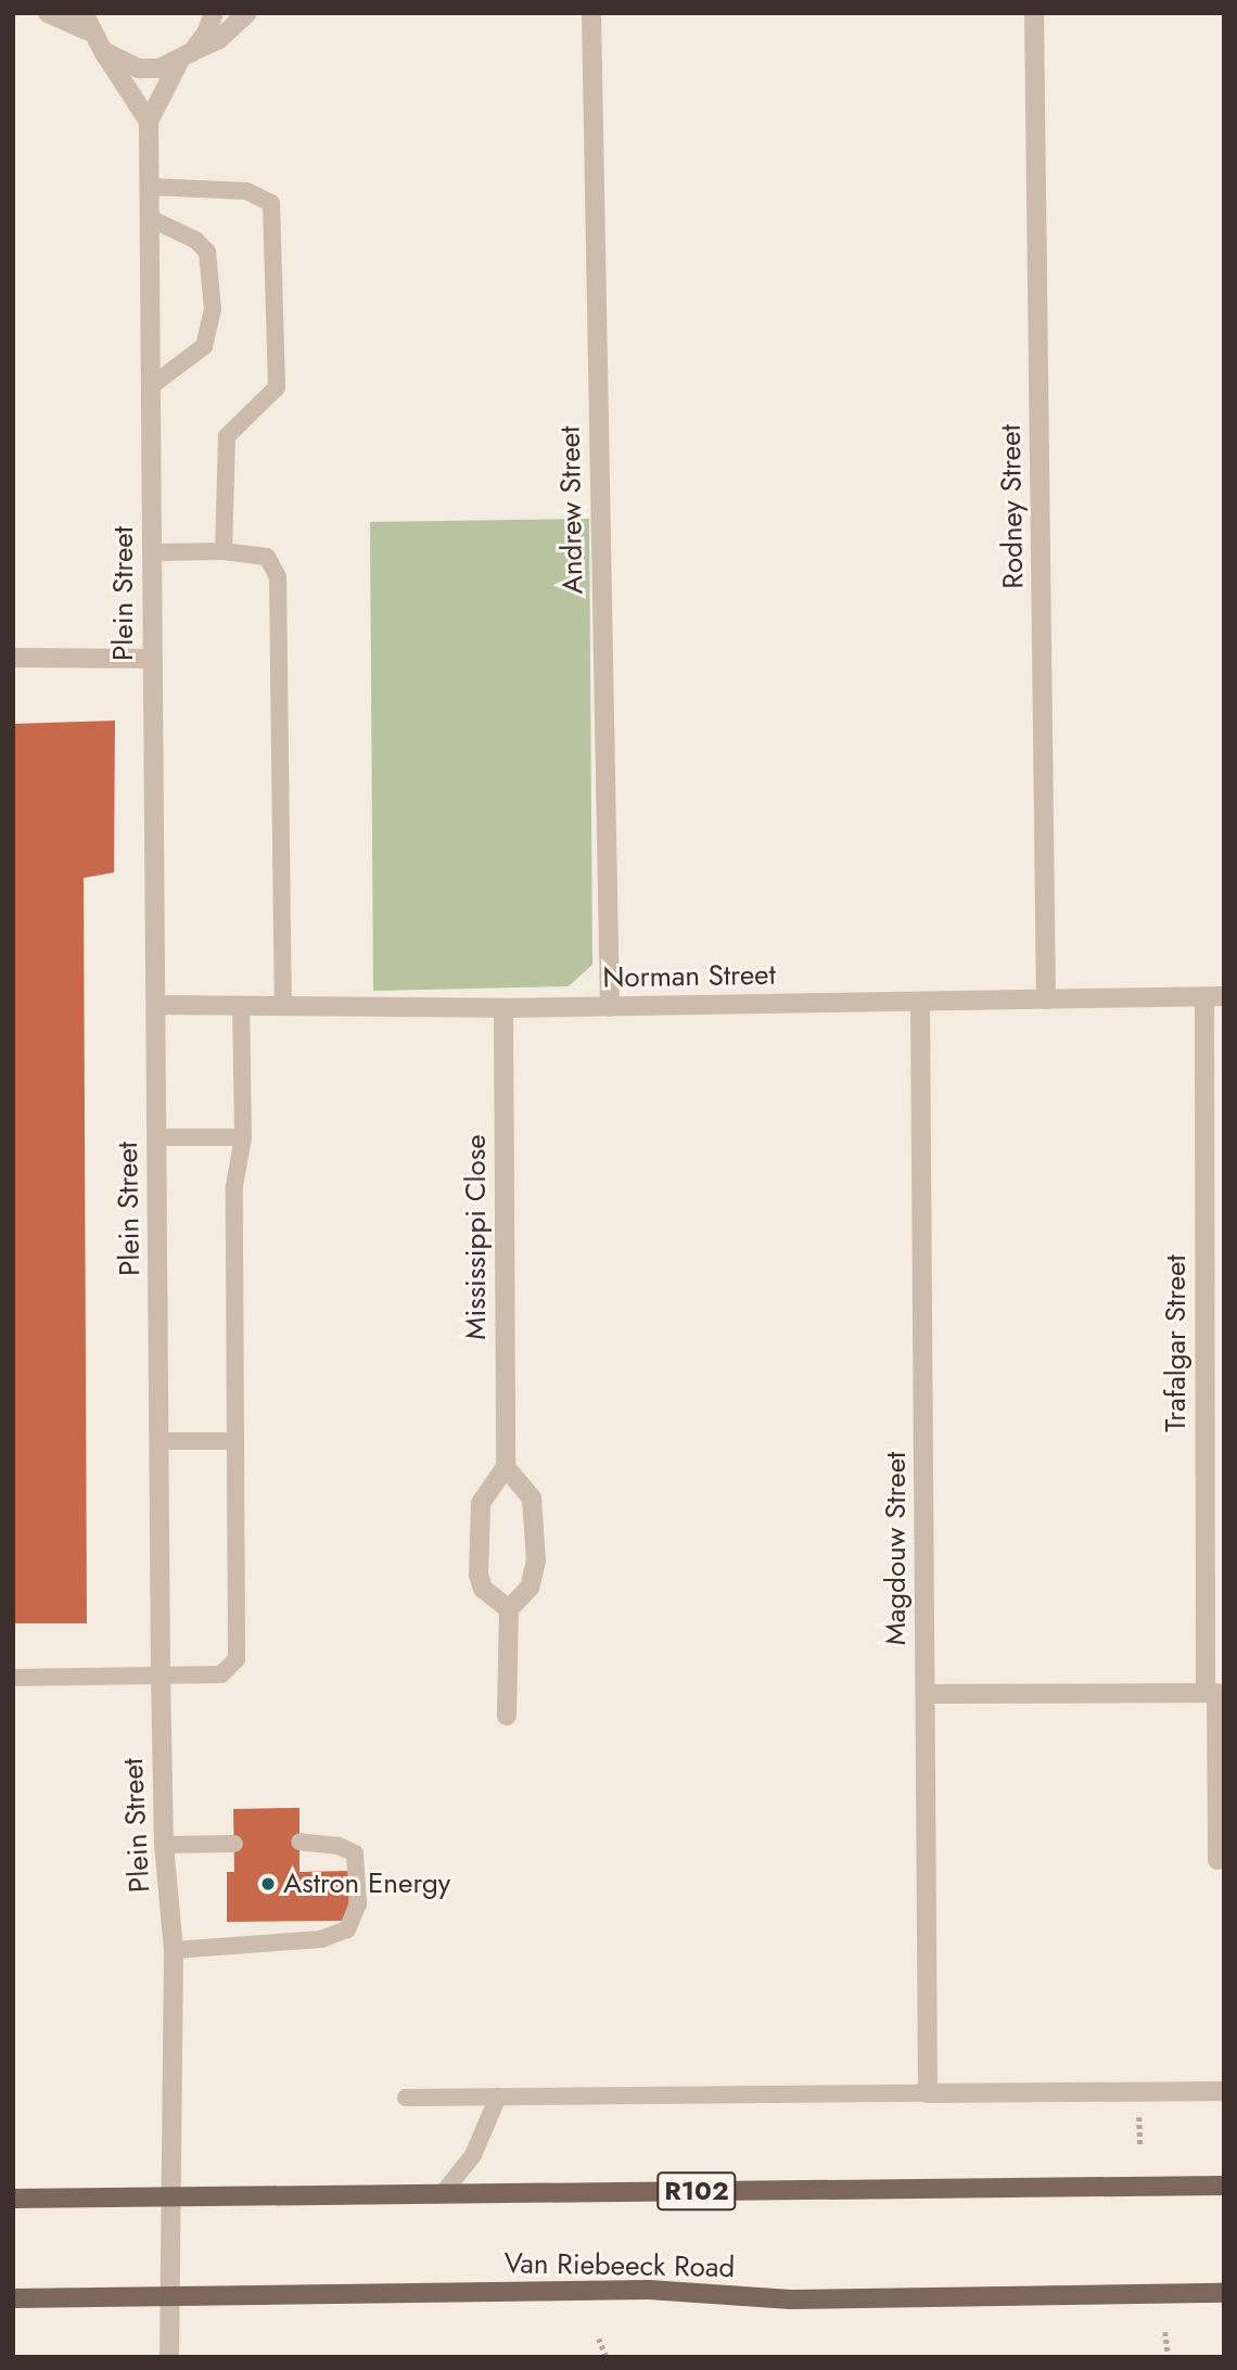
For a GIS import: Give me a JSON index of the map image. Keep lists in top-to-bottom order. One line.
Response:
{"streets":{"main road":["R102","Van Riebeeck Road"],"street":["Rodney Street","Andrew Street","Plein Street","Norman Street","Mississippi Close","Trafalgar Street","Magdouw Street"]},"crossings":[["Rodney Street","Norman Street"],["Andrew Street","Norman Street"],["Plein Street","Norman Street"],["Plein Street","R102"],["Plein Street","Van Riebeeck Road"],["Norman Street","Mississippi Close"],["Norman Street","Trafalgar Street"],["Norman Street","Magdouw Street"]],"places":["Astron Energy"]}
